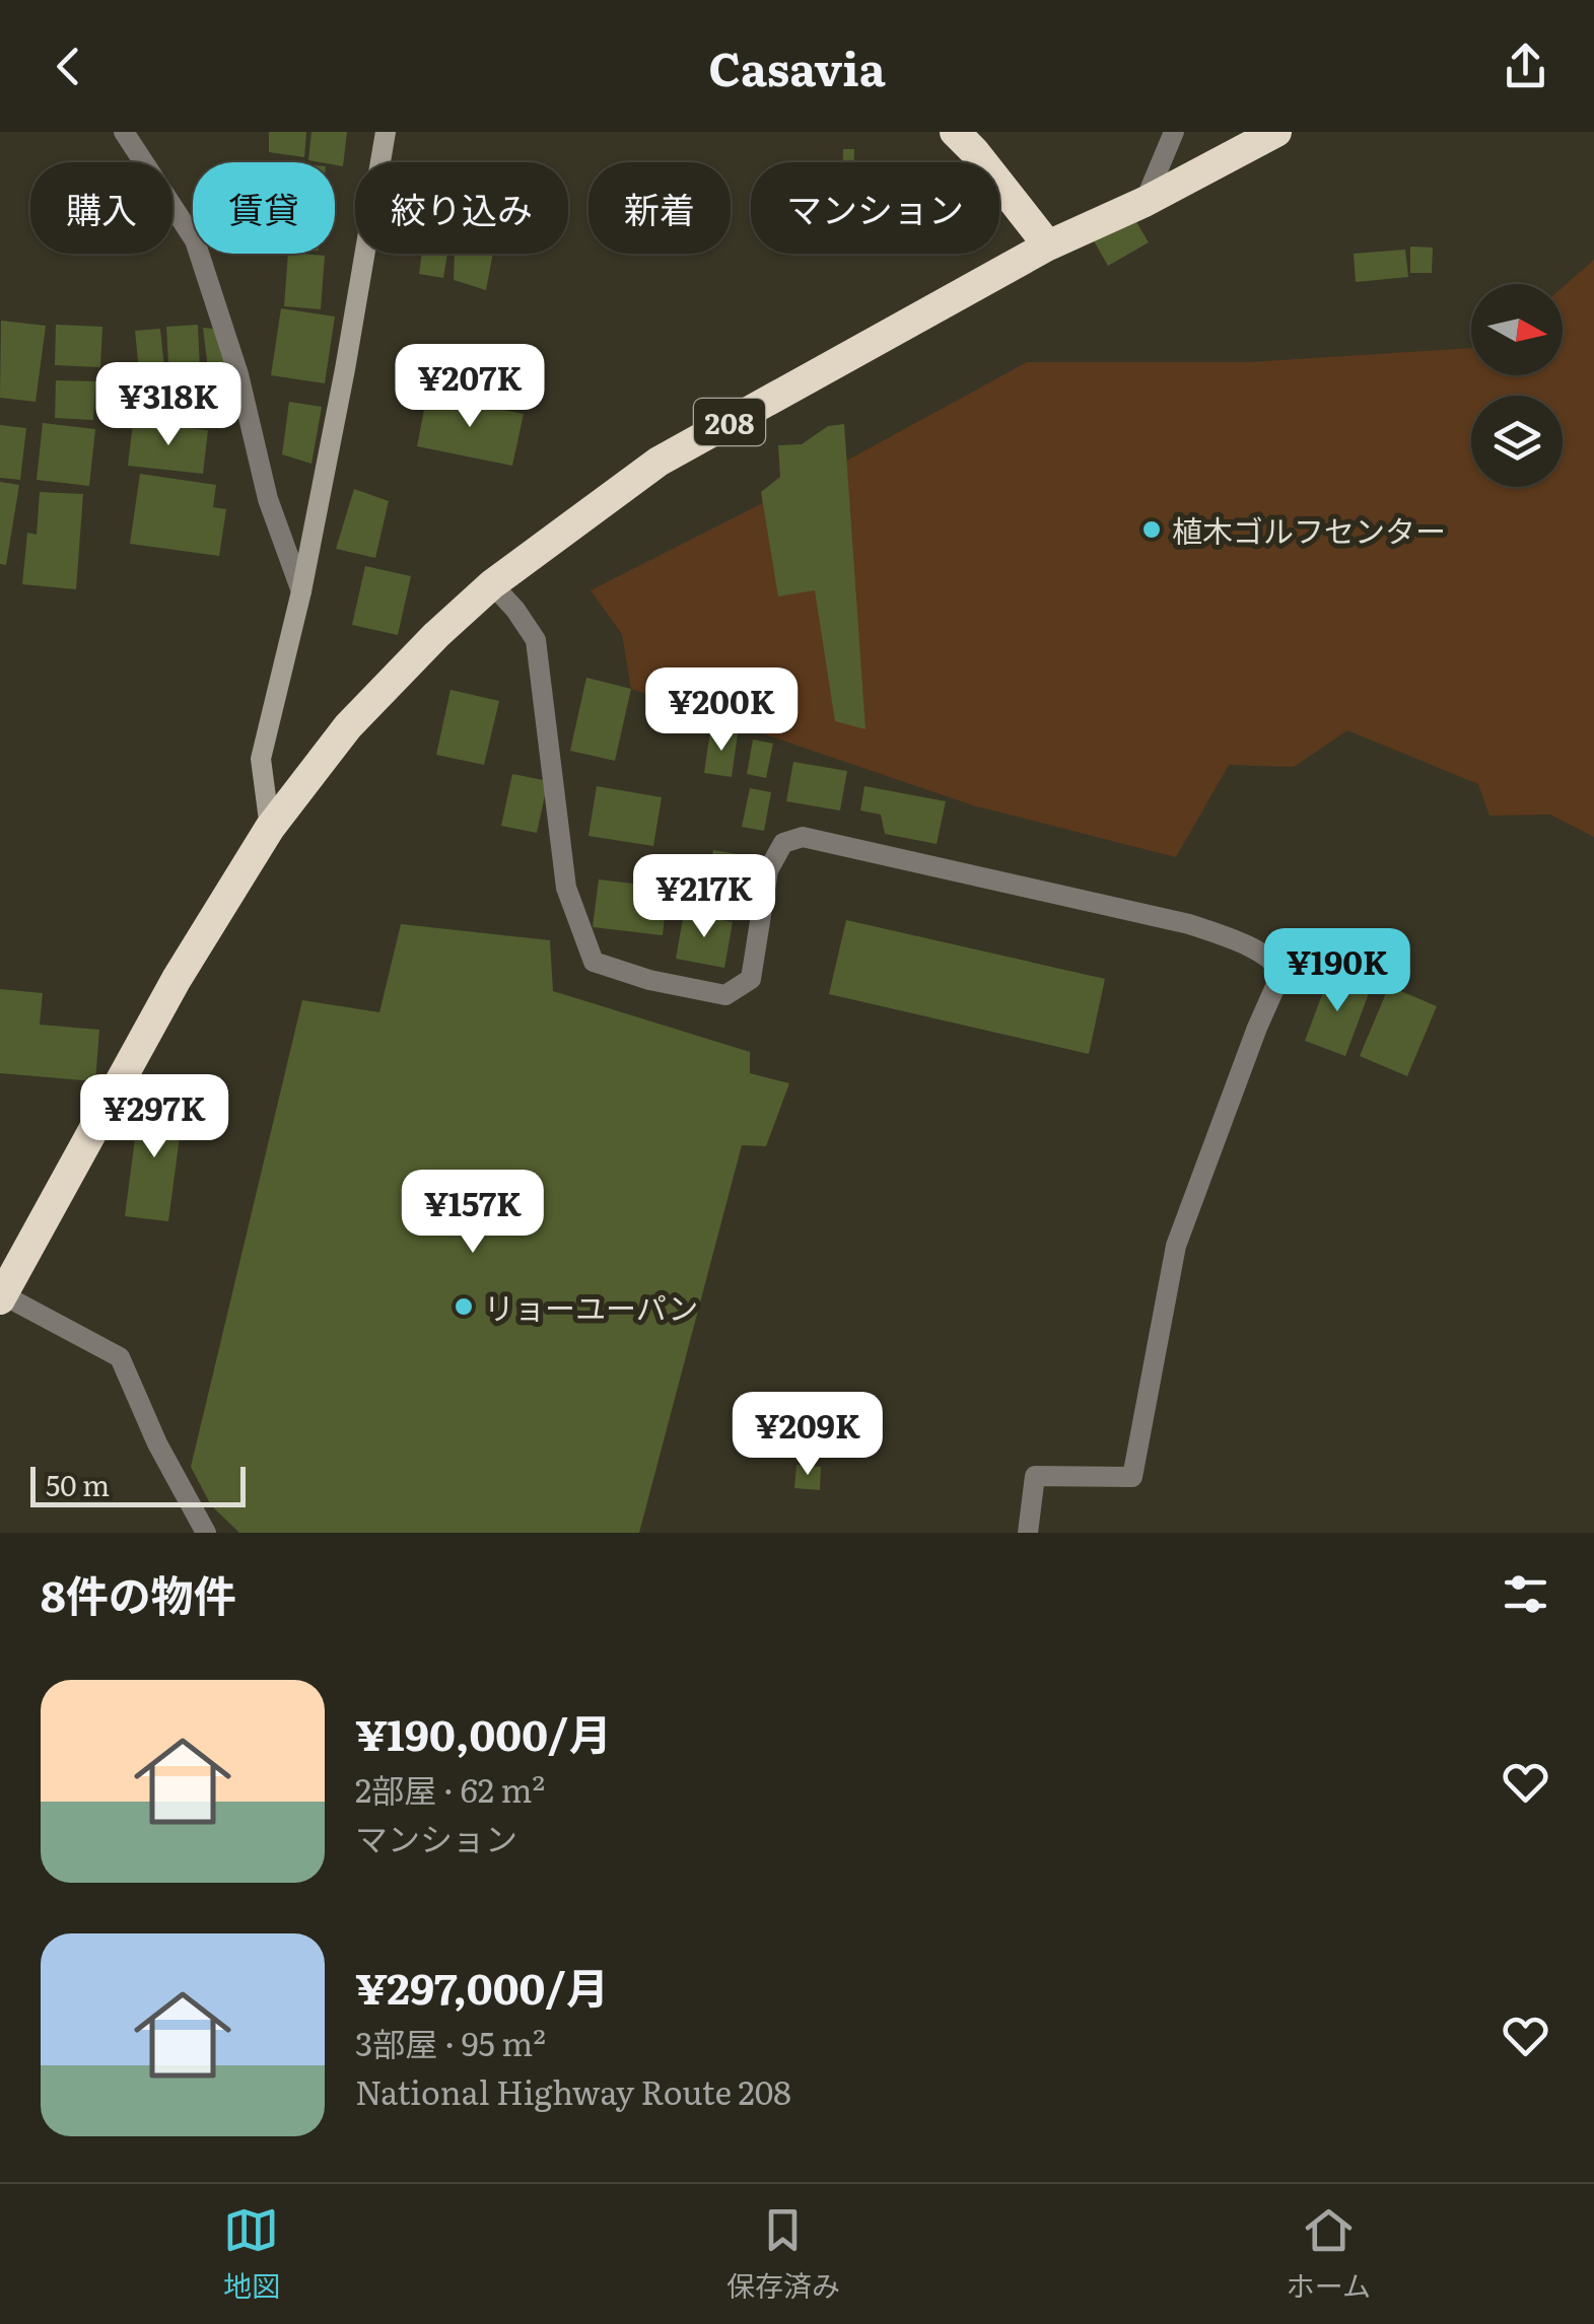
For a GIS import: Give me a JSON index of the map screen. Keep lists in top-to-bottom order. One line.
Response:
{"streets":{"highway":["208"]},"places":["植木ゴルフセンター","リョーユーパン"],"scale_bar":"50 m","north":"right","page":{"header":"Casavia","chip":["購入","賃貸","絞り込み","新着","マンション"],"price":["¥207K","¥318K","¥200K","¥217K","¥190K","¥297K","¥157K","¥209K"],"scale":"50 m","heading":"8件の物件","list":[{"name":"¥190,000/月","note":"2部屋 · 62 m² · マンション"},{"name":"¥297,000/月","note":"3部屋 · 95 m² · National Highway Route 208"}],"tabs":["地図","保存済み","ホーム"]}}
